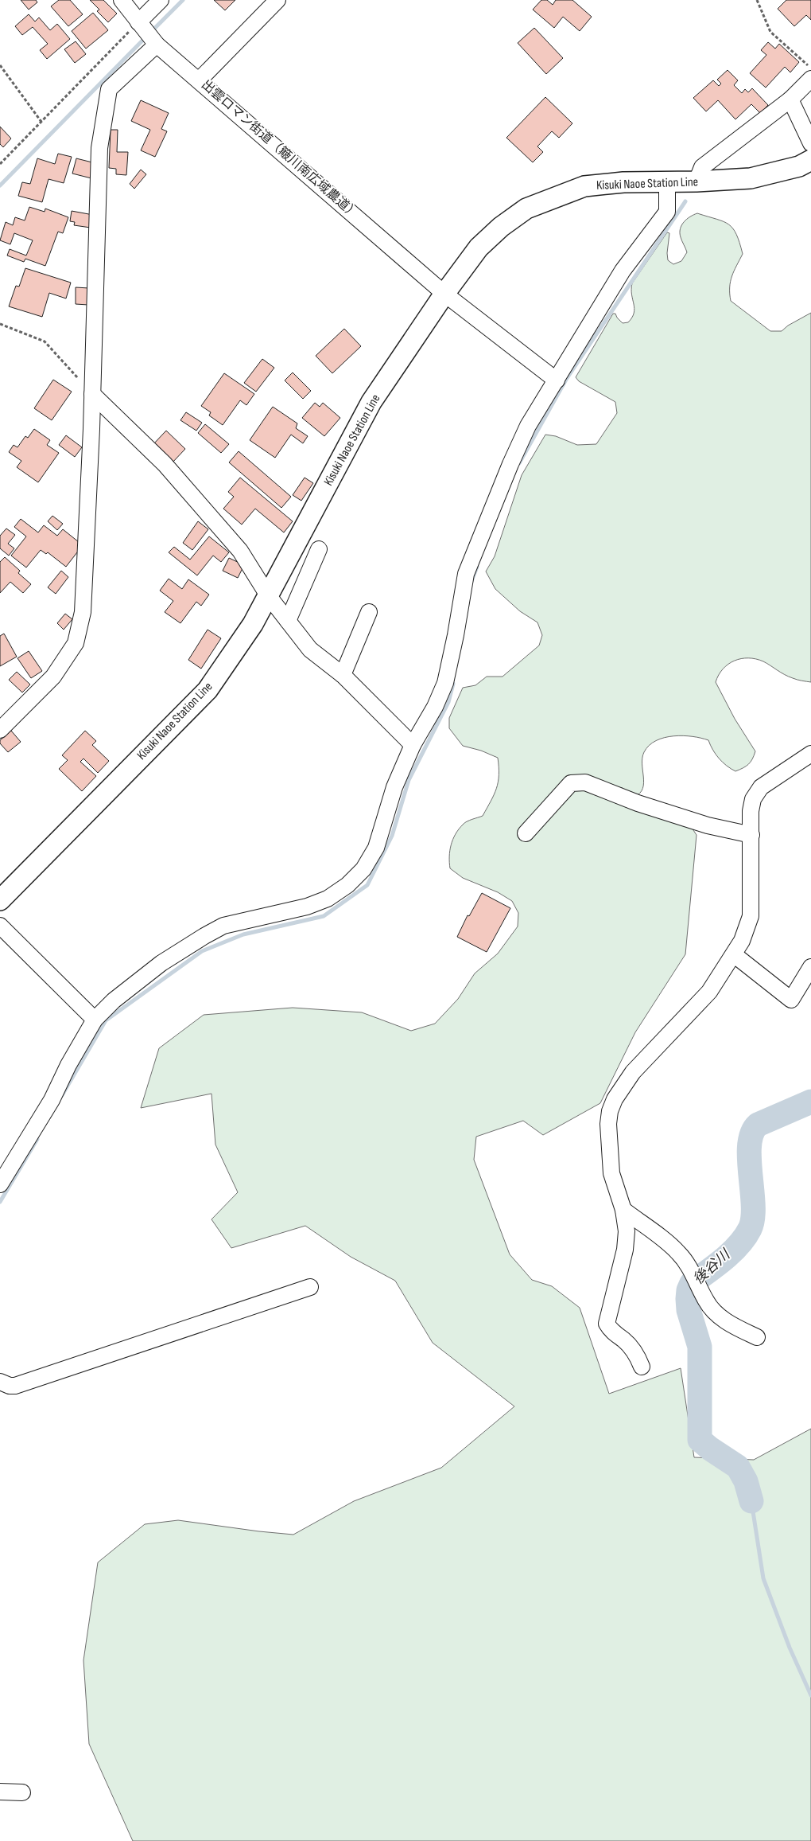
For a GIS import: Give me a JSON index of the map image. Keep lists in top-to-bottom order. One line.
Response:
{"streets":{"main road":["Kisuki Naoe Station Line"],"street":["出雲ロマン街道（簸川南広域農道）"]},"crossings":[["出雲ロマン街道（簸川南広域農道）","Kisuki Naoe Station Line"]],"water":["後谷川"]}
